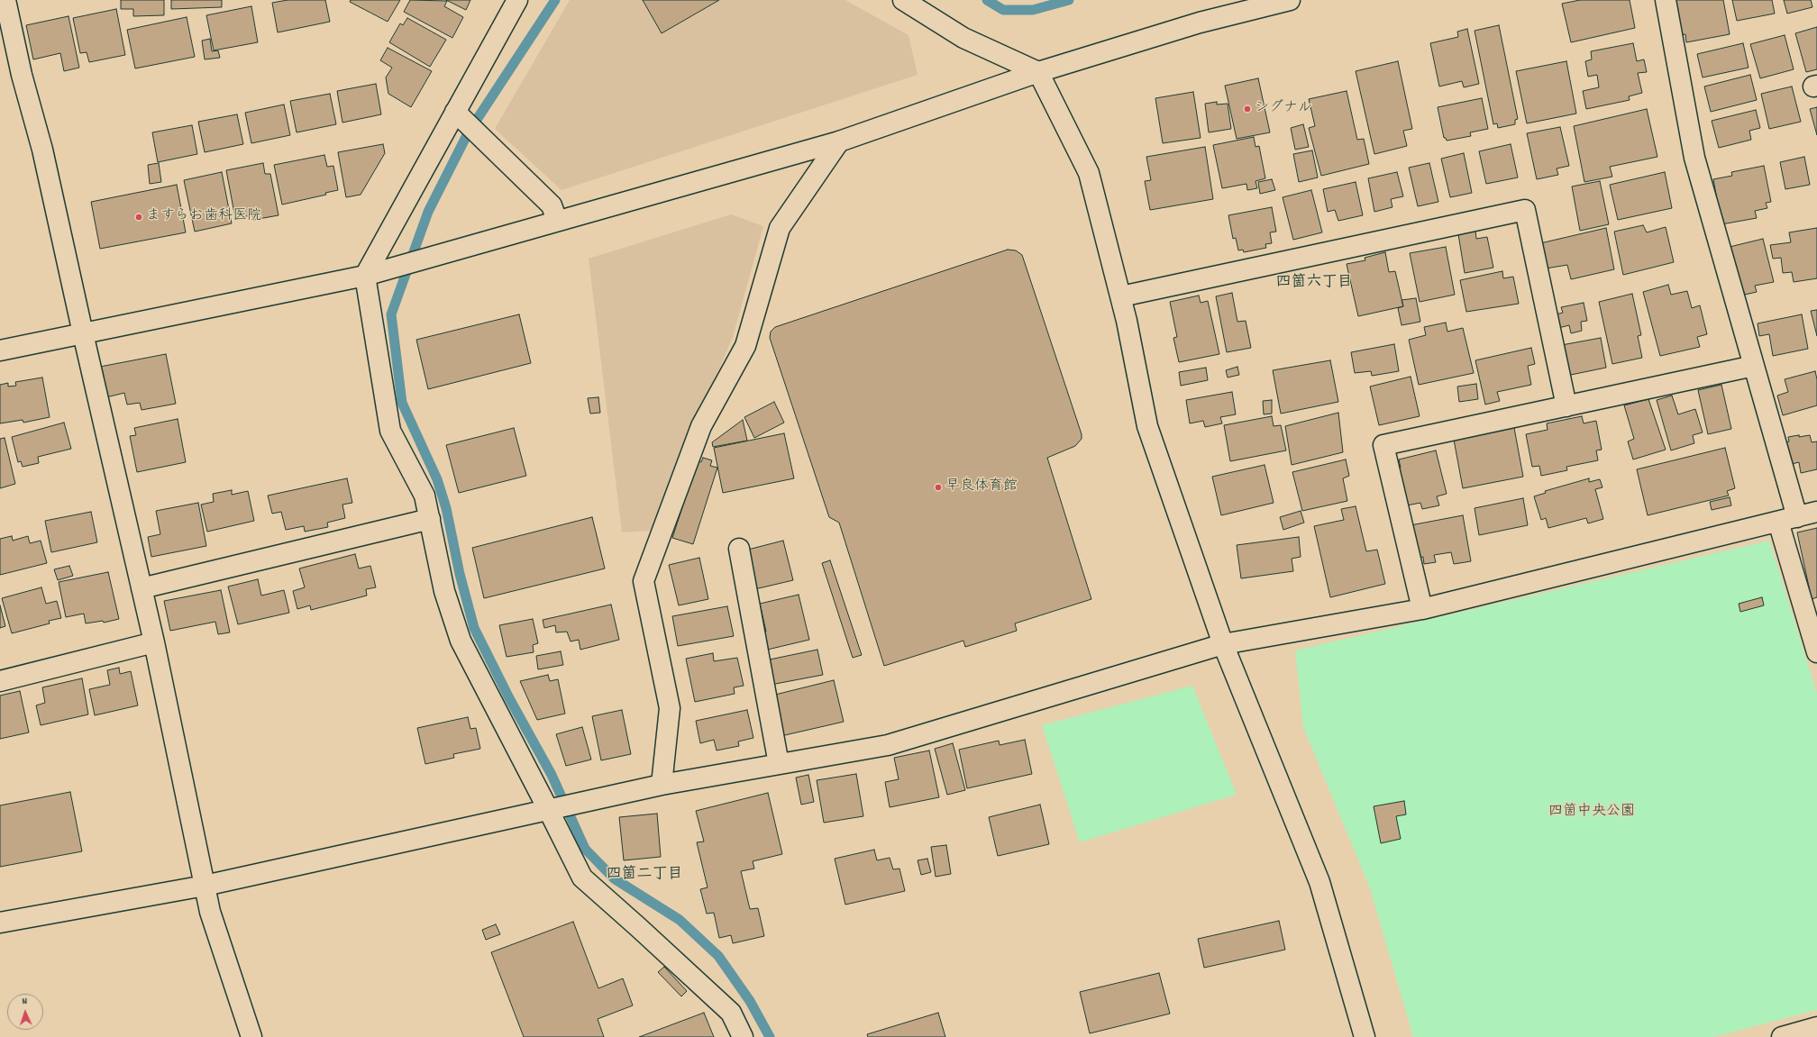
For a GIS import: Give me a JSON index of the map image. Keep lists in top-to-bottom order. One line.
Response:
{"districts":["四箇六丁目","四箇二丁目"],"parks":["四箇中央公園"],"places":["シグナル","ますらお歯科医院","早良体育館"],"north":"top"}
